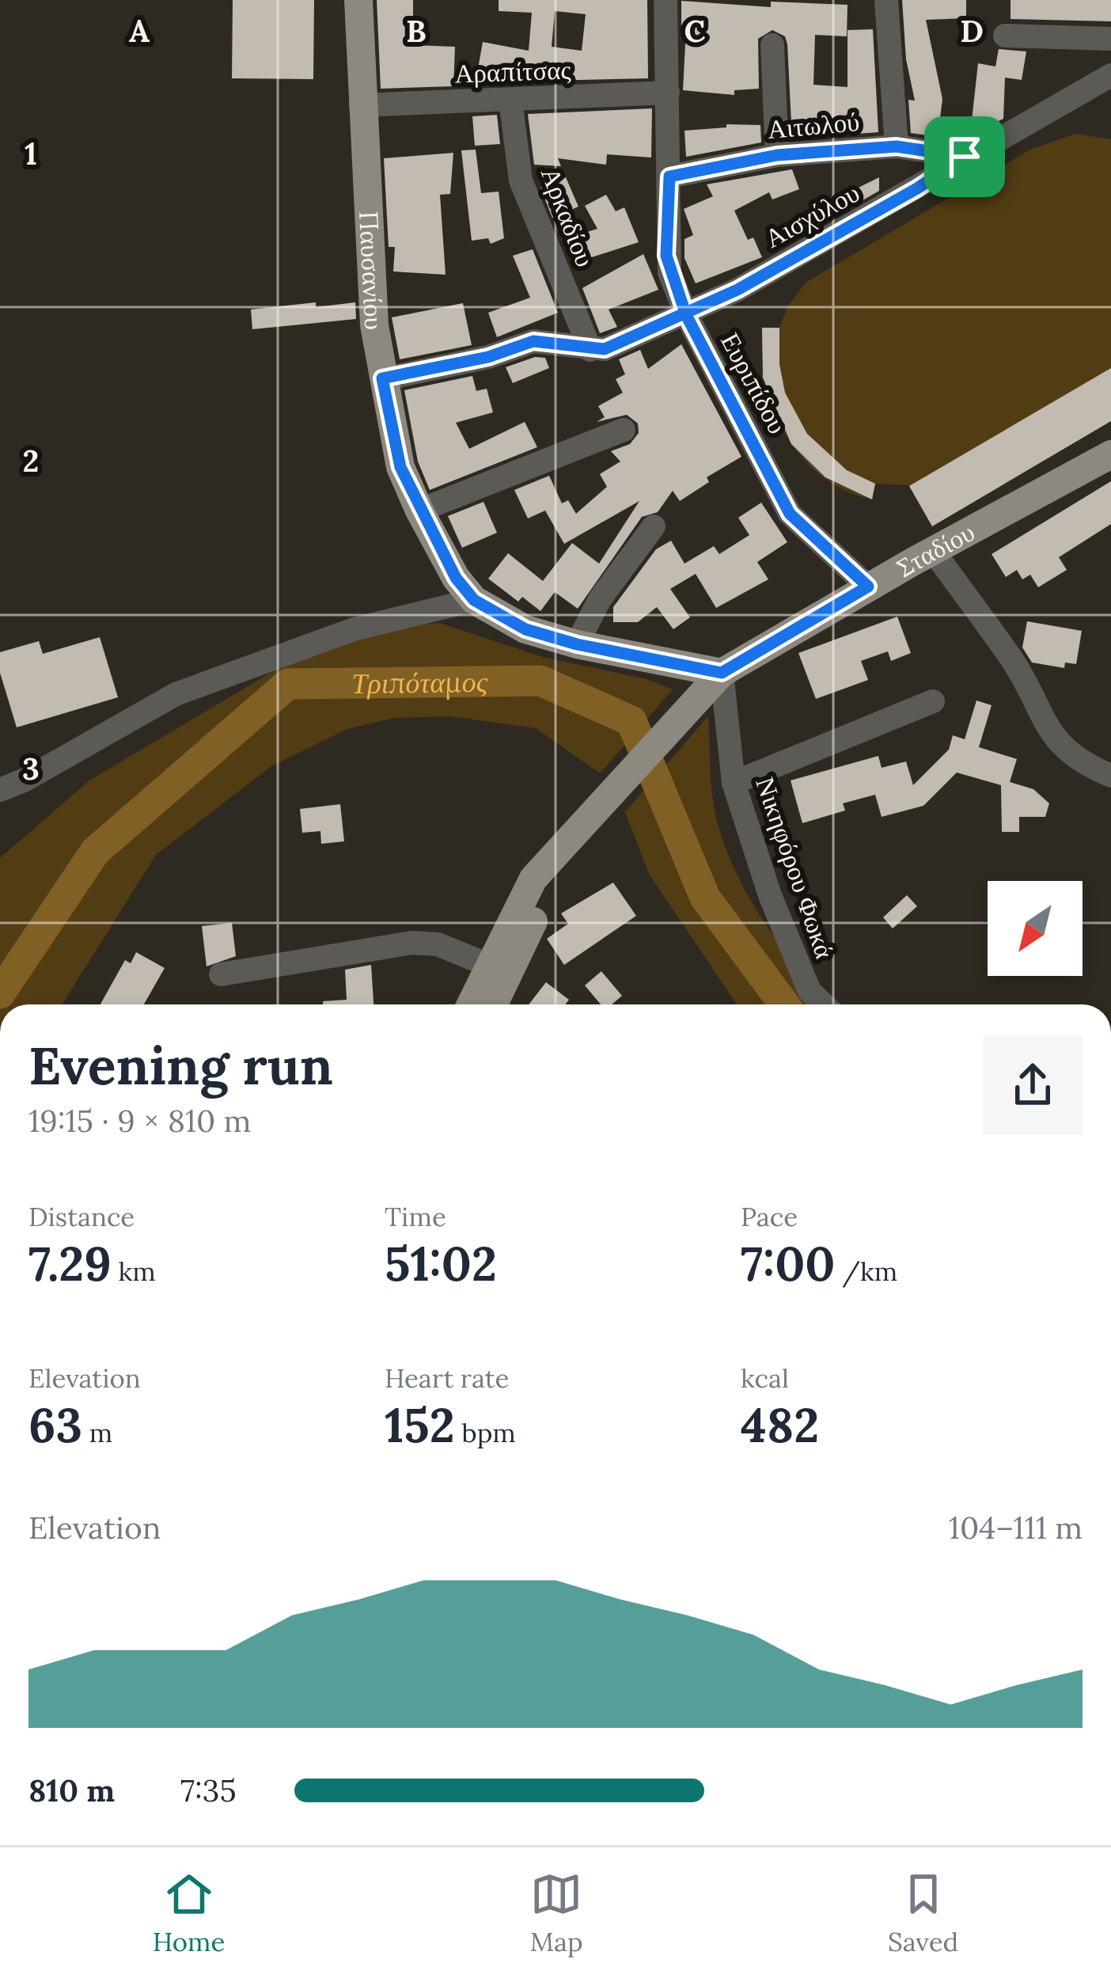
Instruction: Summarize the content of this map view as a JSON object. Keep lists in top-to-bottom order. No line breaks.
{"streets":{"main road":["Παυσανίου","Σταδίου"],"street":["Αραπίτσας","Αιτωλού","Αισχύλου","Αρκαδίου","Ευριπίδου","Νικηφόρου Φωκά"]},"crossings":[["Αραπίτσας","Αρκαδίου"],["Αραπίτσας","Παυσανίου"],["Αραπίτσας","Ευριπίδου"],["Αιτωλού","Αισχύλου"],["Αιτωλού","Ευριπίδου"],["Αισχύλου","Αρκαδίου"],["Αισχύλου","Ευριπίδου"],["Παυσανίου","Σταδίου"],["Παυσανίου","Νικηφόρου Φωκά"],["Ευριπίδου","Σταδίου"],["Σταδίου","Νικηφόρου Φωκά"]],"water":["Τριπόταμος"],"north":"bottom left","page":{"heading":["Evening run","19:15 · 9 × 810 m"],"stats":[["Distance","7.29 km"],["Time","51:02"],["Pace","7:00 /km"],["Elevation","63 m"],["Heart rate","152 bpm"],["kcal","482"]],"chart":["Elevation","104–111 m"],"list":[{"name":"810 m","note":"7:35"}],"tabs":["Home","Map","Saved"]},"grid":{"columns":["A","B","C","D"],"rows":["1","2","3"]}}
